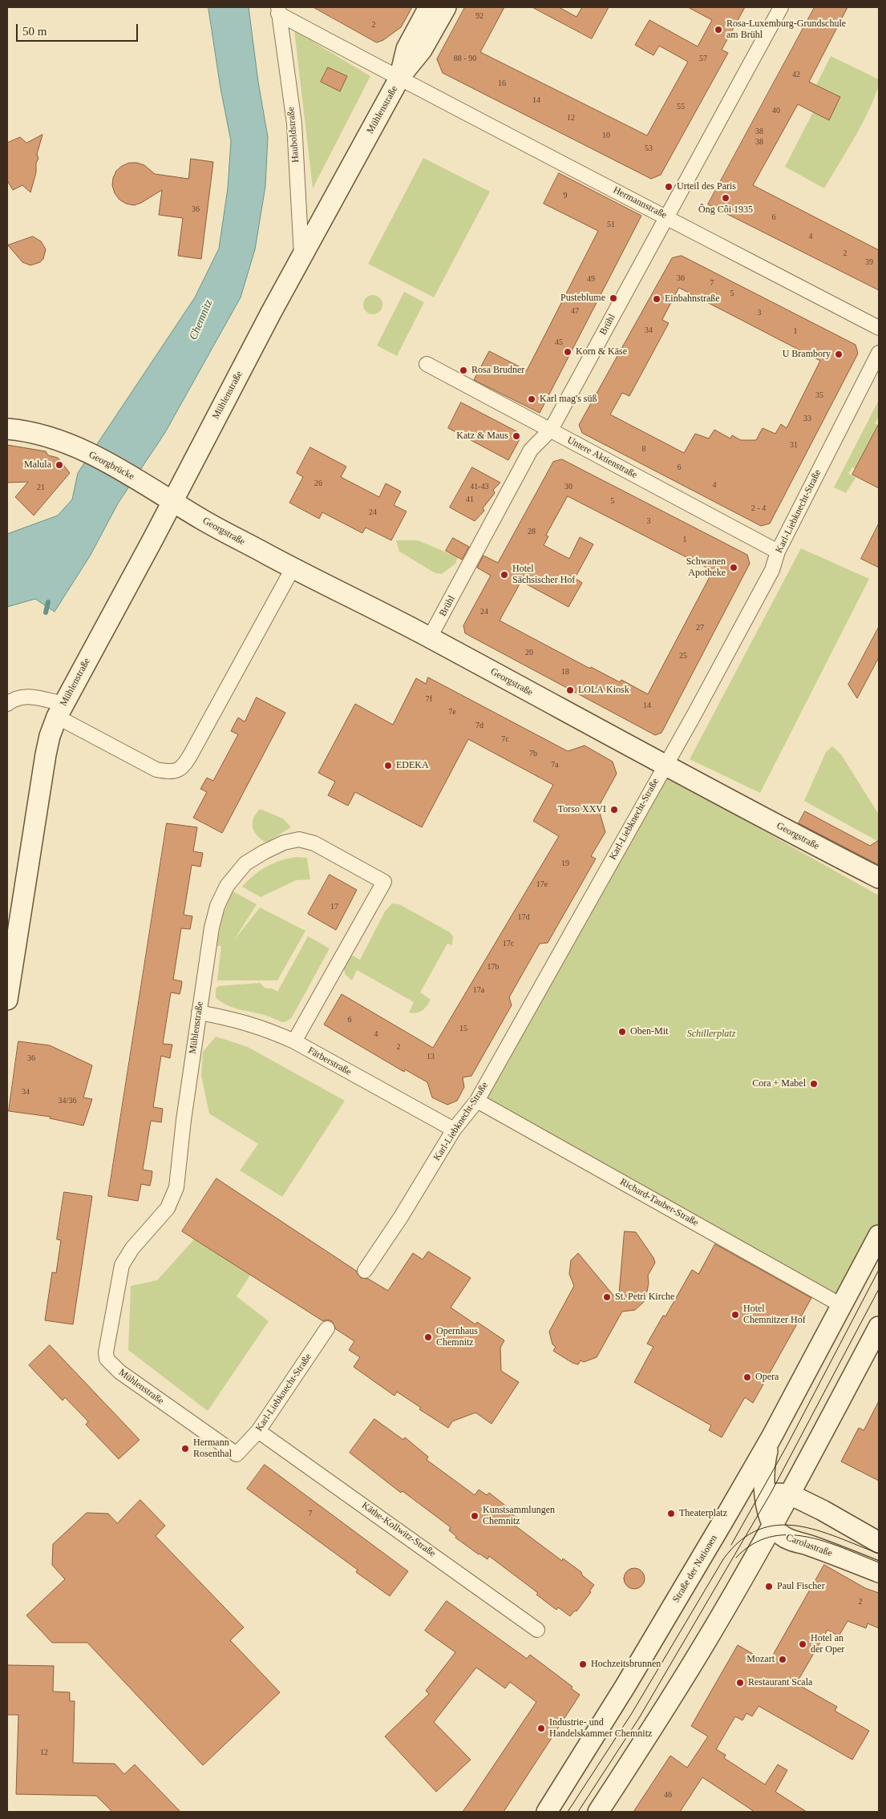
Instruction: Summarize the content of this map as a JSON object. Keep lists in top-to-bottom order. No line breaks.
{"streets":{"main road":["Mühlenstraße","Georgbrücke","Georgstraße","Carolastraße","Straße der Nationen"],"street":["Hauboldstraße","Hermannstraße","Brühl","Untere Aktienstraße","Karl-Liebknecht-Straße","Färberstraße","Richard-Tauber-Straße","Käthe-Kollwitz-Straße"]},"crossings":[["Mühlenstraße","Hauboldstraße"],["Mühlenstraße","Hermannstraße"],["Mühlenstraße","Karl-Liebknecht-Straße"],["Mühlenstraße","Georgstraße"],["Mühlenstraße","Färberstraße"],["Hauboldstraße","Hermannstraße"],["Hermannstraße","Brühl"],["Brühl","Untere Aktienstraße"],["Brühl","Georgstraße"],["Untere Aktienstraße","Karl-Liebknecht-Straße"],["Georgbrücke","Georgstraße"],["Karl-Liebknecht-Straße","Georgstraße"],["Karl-Liebknecht-Straße","Färberstraße"],["Karl-Liebknecht-Straße","Richard-Tauber-Straße"],["Karl-Liebknecht-Straße","Käthe-Kollwitz-Straße"],["Richard-Tauber-Straße","Straße der Nationen"]],"water":["Chemnitz"],"parks":["Schillerplatz"],"places":["Rosa-Luxemburg-Grundschule am Brühl","Urteil des Paris","Ông Côi 1935","Pusteblume","Einbahnstraße","Korn & Käse","U Brambory","Rosa Brudner","Karl mag's süß","Katz & Maus","Malula","Schwanen Apotheke","Hotel Sächsischer Hof","LOLA Kiosk","EDEKA","Torso XXVI","Oben-Mit","Cora + Mabel","St. Petri Kirche","Hotel Chemnitzer Hof","Opernhaus Chemnitz","Opera","Hermann Rosenthal","Theaterplatz","Kunstsammlungen Chemnitz","Paul Fischer","Hotel an der Oper","Mozart","Hochzeitsbrunnen","Restaurant Scala","Industrie- und Handelskammer Chemnitz"],"house_numbers":["92","2","88 - 90","57","42","16","14","55","40","12","38","10","38","53","9","36","6","51","4","2","39","36","49","7","5","47","3","34","1","45","35","33","31","8","6","26","4","41-43","30","21","41","5","2 - 4","24","3","28","1","24","27","20","25","18","7f","14","7e","7d","7c","7b","7a","19","17e","17","17d","17c","17b","17a","6","15","4","2","13","36","34","34/36","7","2","12","46"],"scale_bar":"50 m"}
